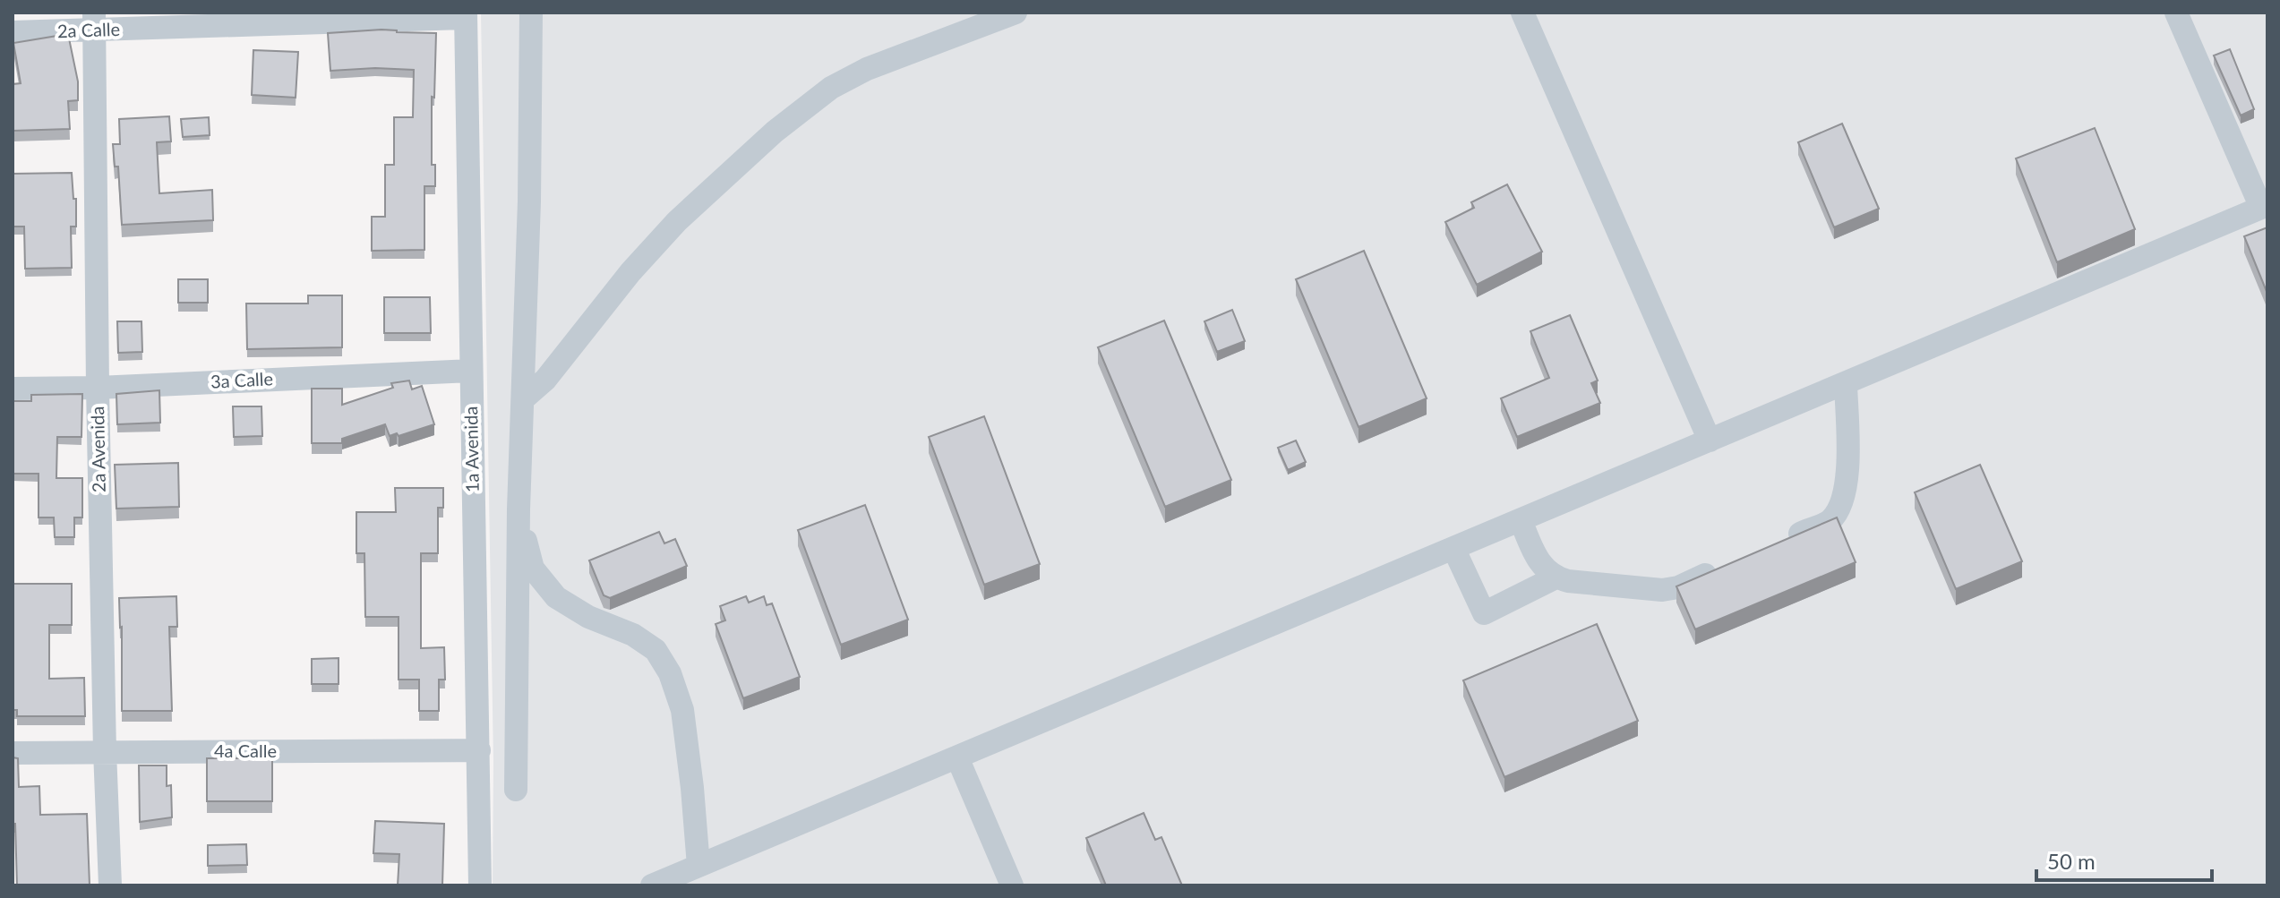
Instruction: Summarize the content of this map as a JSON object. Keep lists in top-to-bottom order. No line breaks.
{"streets":{"street":["2a Calle","3a Calle","2a Avenida","1a Avenida","4a Calle"]},"crossings":[["2a Calle","2a Avenida"],["2a Calle","1a Avenida"],["3a Calle","2a Avenida"],["3a Calle","1a Avenida"],["2a Avenida","4a Calle"],["1a Avenida","4a Calle"]],"scale_bar":"50 m"}
